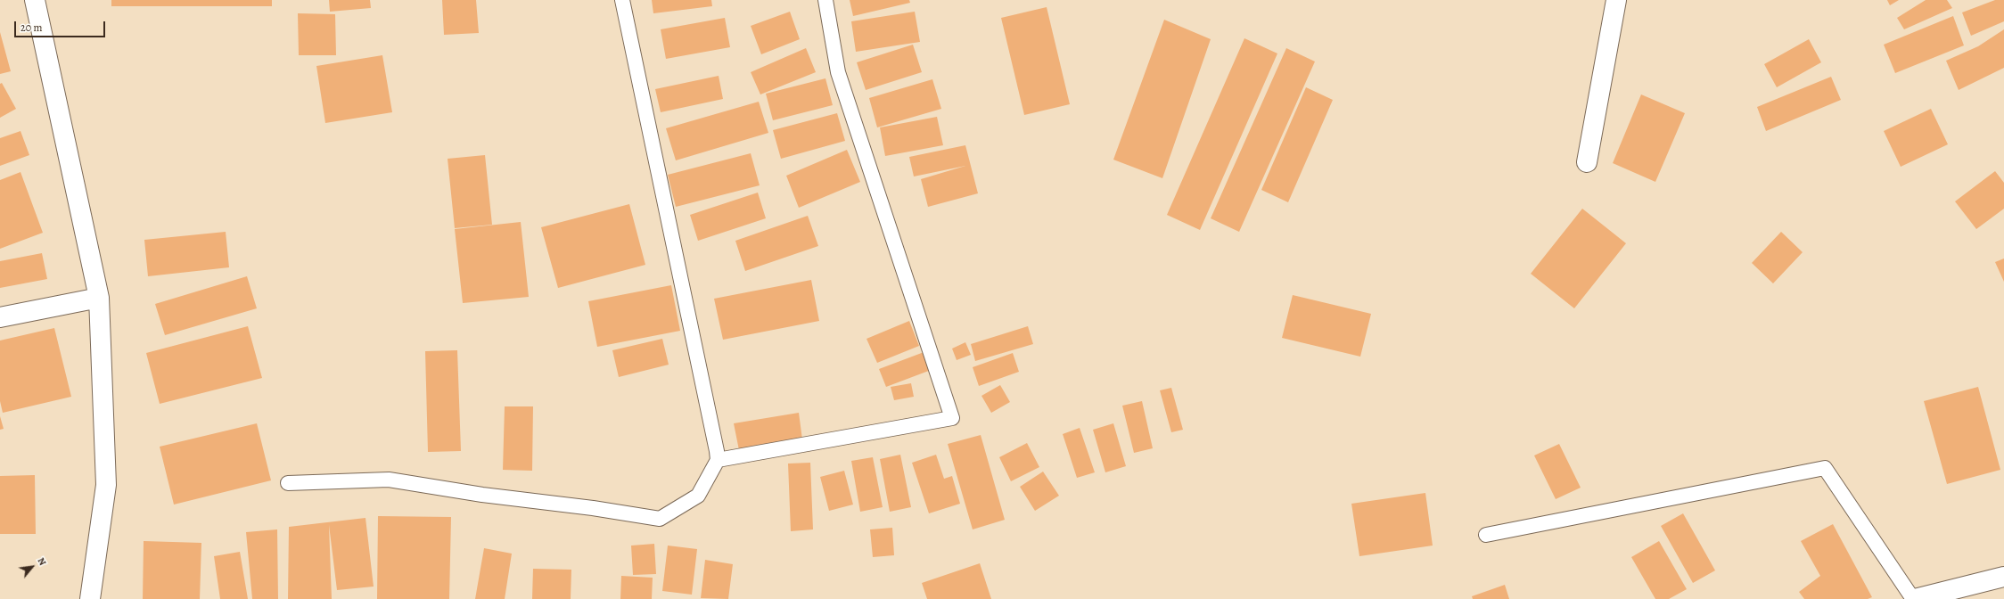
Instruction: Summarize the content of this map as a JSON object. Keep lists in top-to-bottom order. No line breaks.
{"scale_bar":"20 m","north":"top right"}
